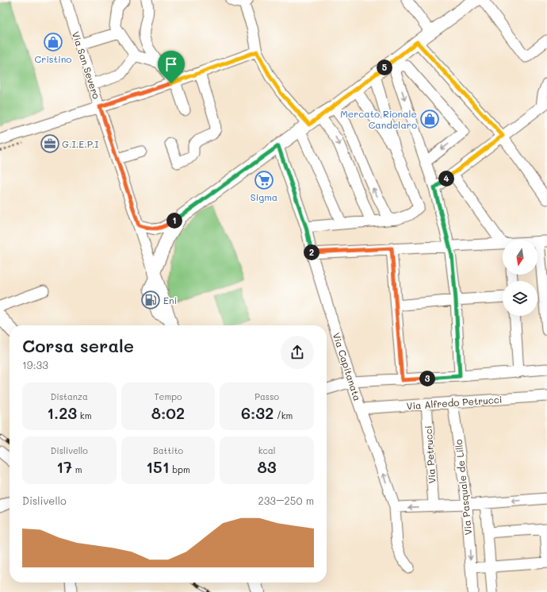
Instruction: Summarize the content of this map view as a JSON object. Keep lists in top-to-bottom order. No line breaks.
{"streets":{"main road":["Via San Severo"],"street":["Via Capitanata","Via Alfredo Petrucci","Via Petrucci","Via Pasquale de Lillo"]},"crossings":[["Via Capitanata","Via Alfredo Petrucci"],["Via Alfredo Petrucci","Via Petrucci"],["Via Alfredo Petrucci","Via Pasquale de Lillo"]],"places":{"shop":["Cristino","Mercato Rionale Candelaro"],"office":["G.I.E.P.I"],"supermarket":["Sigma"],"fuel station":["Eni"]},"north":"bottom","page":{"pins":["5","4","1","2","3"],"heading":["Corsa serale","19:33"],"stats":[["Distanza","1.23 km"],["Tempo","8:02"],["Passo","6:32 /km"],["Dislivello","17 m"],["Battito","151 bpm"],["kcal","83"]],"chart":["Dislivello","233–250 m"]}}
